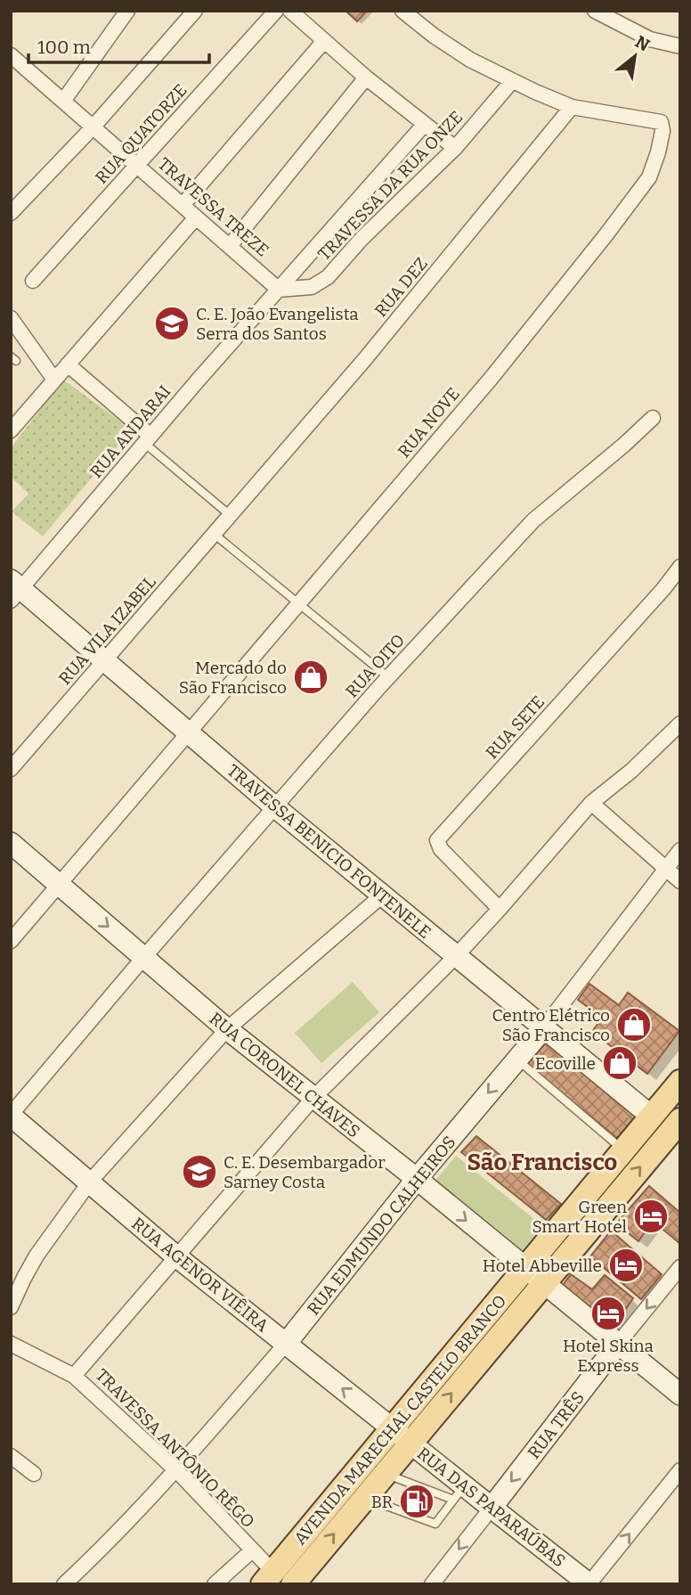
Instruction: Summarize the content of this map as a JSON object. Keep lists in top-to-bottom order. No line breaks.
{"streets":{"main road":["AVENIDA MARECHAL CASTELO BRANCO"],"street":["RUA QUATORZE","TRAVESSA DA RUA ONZE","TRAVESSA TREZE","RUA DEZ","RUA NOVE","RUA ANDARAI","RUA VILA IZABEL","RUA OITO","RUA SETE","TRAVESSA BENICIO FONTENELE","RUA CORONEL CHAVES","RUA EDMUNDO CALHEIROS","RUA AGENOR VIÊIRA","RUA TRÊS","TRAVESSA ANTÔNIO RÊGO","RUA DAS PAPARAÚBAS"]},"crossings":[["RUA QUATORZE","TRAVESSA TREZE"],["TRAVESSA DA RUA ONZE","TRAVESSA TREZE"],["TRAVESSA DA RUA ONZE","RUA ANDARAI"],["TRAVESSA TREZE","RUA ANDARAI"],["RUA DEZ","RUA NOVE"],["RUA DEZ","RUA VILA IZABEL"],["RUA NOVE","TRAVESSA BENICIO FONTENELE"],["RUA NOVE","RUA CORONEL CHAVES"],["RUA ANDARAI","TRAVESSA BENICIO FONTENELE"],["RUA VILA IZABEL","TRAVESSA BENICIO FONTENELE"],["RUA OITO","TRAVESSA BENICIO FONTENELE"],["RUA OITO","RUA CORONEL CHAVES"],["RUA OITO","RUA AGENOR VIÊIRA"],["TRAVESSA BENICIO FONTENELE","RUA EDMUNDO CALHEIROS"],["TRAVESSA BENICIO FONTENELE","AVENIDA MARECHAL CASTELO BRANCO"],["RUA CORONEL CHAVES","RUA EDMUNDO CALHEIROS"],["RUA CORONEL CHAVES","AVENIDA MARECHAL CASTELO BRANCO"],["RUA CORONEL CHAVES","RUA TRÊS"],["RUA EDMUNDO CALHEIROS","RUA AGENOR VIÊIRA"],["RUA EDMUNDO CALHEIROS","TRAVESSA ANTÔNIO RÊGO"],["RUA AGENOR VIÊIRA","AVENIDA MARECHAL CASTELO BRANCO"],["RUA AGENOR VIÊIRA","RUA DAS PAPARAÚBAS"],["AVENIDA MARECHAL CASTELO BRANCO","TRAVESSA ANTÔNIO RÊGO"],["AVENIDA MARECHAL CASTELO BRANCO","RUA DAS PAPARAÚBAS"],["RUA TRÊS","RUA DAS PAPARAÚBAS"]],"districts":["São Francisco"],"places":{"school or university":["C. E. João Evangelista Serra dos Santos","C. E. Desembargador Sarney Costa"],"shop":["Mercado do São Francisco","Centro Elétrico São Francisco","Ecoville"],"hotel":["Green Smart Hotel","Hotel Abbeville","Hotel Skina Express"],"fuel station":["BR"]},"scale_bar":"100 m","north":"top right"}
